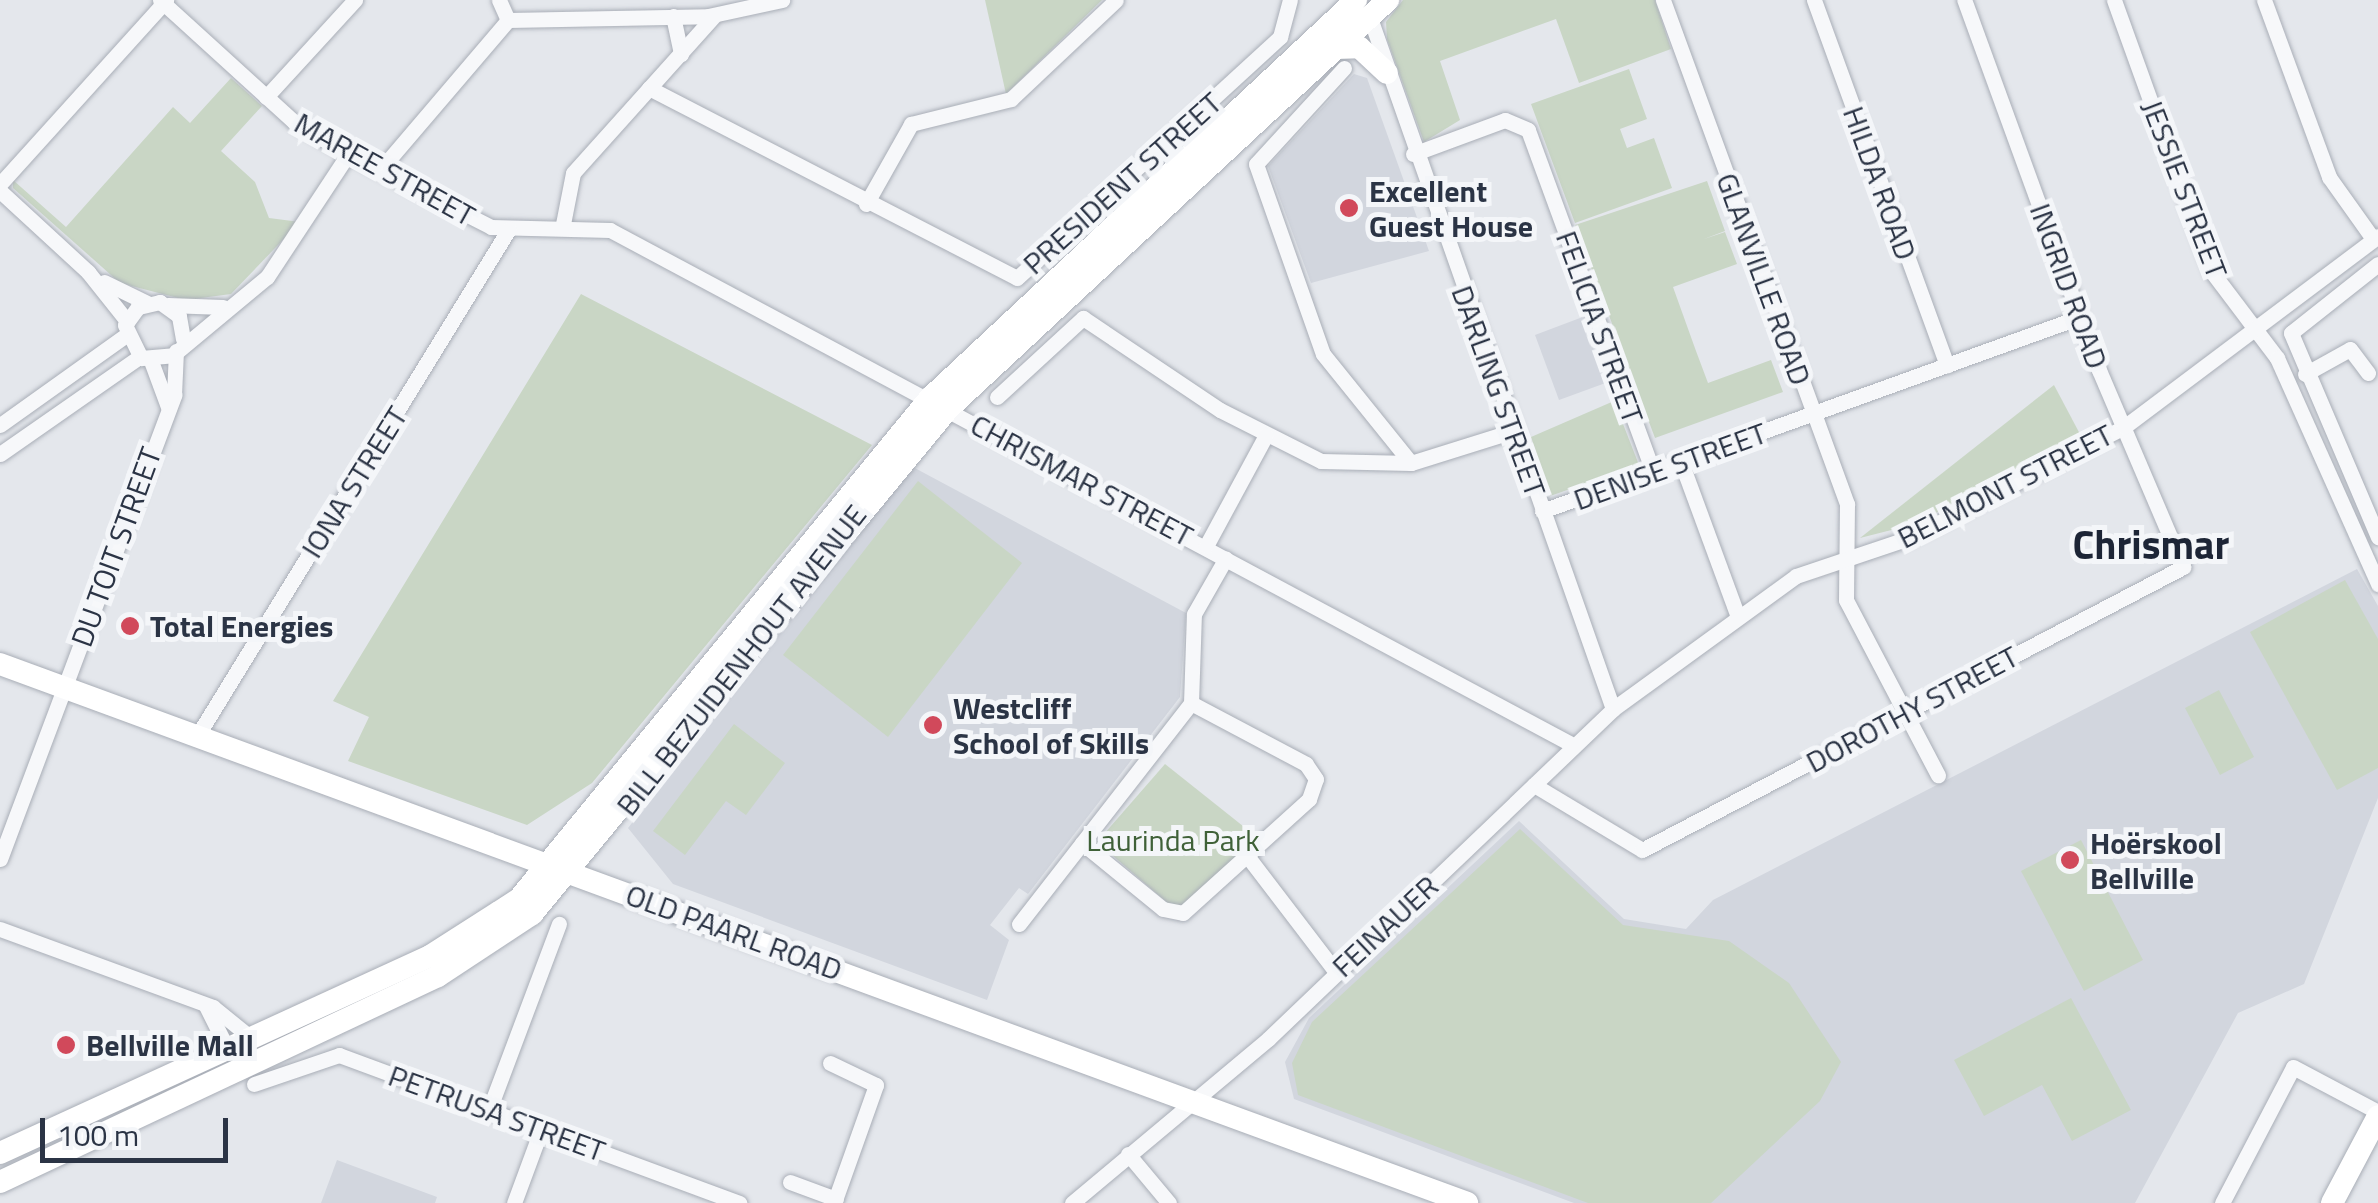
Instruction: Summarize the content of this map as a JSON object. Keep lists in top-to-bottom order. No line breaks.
{"streets":{"main road":["BILL BEZUIDENHOUT AVENUE","OLD PAARL ROAD"],"street":["MAREE STREET","PRESIDENT STREET","HILDA ROAD","JESSIE STREET","GLANVILLE ROAD","INGRID ROAD","FELICIA STREET","DARLING STREET","DENISE STREET","CHRISMAR STREET","IONA STREET","BELMONT STREET","DU TOIT STREET","DOROTHY STREET","FEINAUER","PETRUSA STREET"]},"crossings":[["MAREE STREET","CHRISMAR STREET"],["MAREE STREET","IONA STREET"],["HILDA ROAD","DENISE STREET"],["JESSIE STREET","BELMONT STREET"],["GLANVILLE ROAD","DENISE STREET"],["GLANVILLE ROAD","BELMONT STREET"],["GLANVILLE ROAD","DOROTHY STREET"],["INGRID ROAD","DENISE STREET"],["INGRID ROAD","BELMONT STREET"],["INGRID ROAD","DOROTHY STREET"],["FELICIA STREET","DARLING STREET"],["FELICIA STREET","DENISE STREET"],["DARLING STREET","DENISE STREET"],["DARLING STREET","BELMONT STREET"],["DARLING STREET","BILL BEZUIDENHOUT AVENUE"],["CHRISMAR STREET","BELMONT STREET"],["CHRISMAR STREET","BILL BEZUIDENHOUT AVENUE"],["CHRISMAR STREET","FEINAUER"],["IONA STREET","OLD PAARL ROAD"],["BELMONT STREET","FEINAUER"],["DU TOIT STREET","OLD PAARL ROAD"],["BILL BEZUIDENHOUT AVENUE","OLD PAARL ROAD"],["DOROTHY STREET","FEINAUER"],["FEINAUER","OLD PAARL ROAD"]],"districts":["Chrismar"],"parks":["Laurinda Park"],"places":["Excellent Guest House","Total Energies","Westcliff School of Skills","Hoërskool Bellville","Bellville Mall"],"scale_bar":"100 m"}
